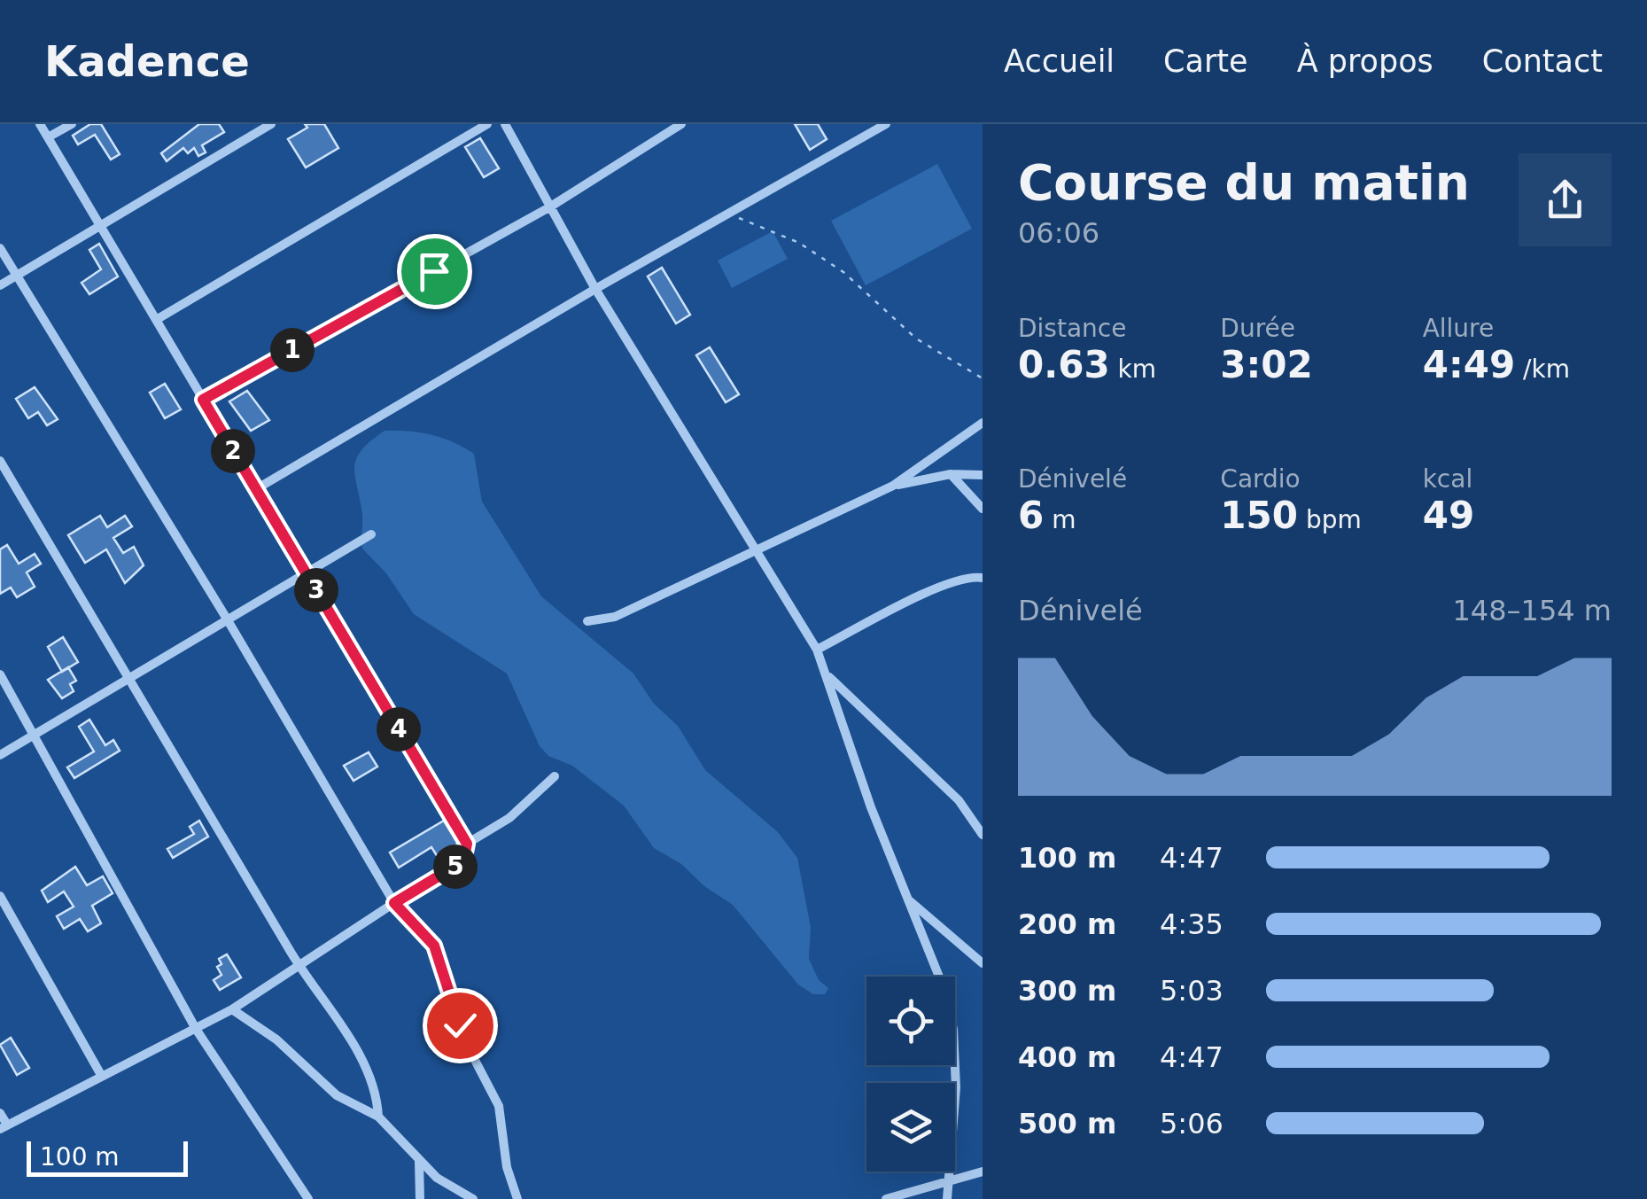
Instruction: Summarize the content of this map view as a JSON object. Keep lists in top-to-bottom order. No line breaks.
{"scale_bar":"100 m","page":{"header":"Kadence","nav":["Accueil","Carte","À propos","Contact"],"heading":["Course du matin","06:06"],"stats":[["Distance","0.63 km"],["Durée","3:02"],["Allure","4:49 /km"],["Dénivelé","6 m"],["Cardio","150 bpm"],["kcal","49"]],"pins":["1","2","3","4","5"],"chart":["Dénivelé","148–154 m"],"list":[{"name":"100 m","note":"4:47"},{"name":"200 m","note":"4:35"},{"name":"300 m","note":"5:03"},{"name":"400 m","note":"4:47"},{"name":"500 m","note":"5:06"}],"scale":"100 m"}}
